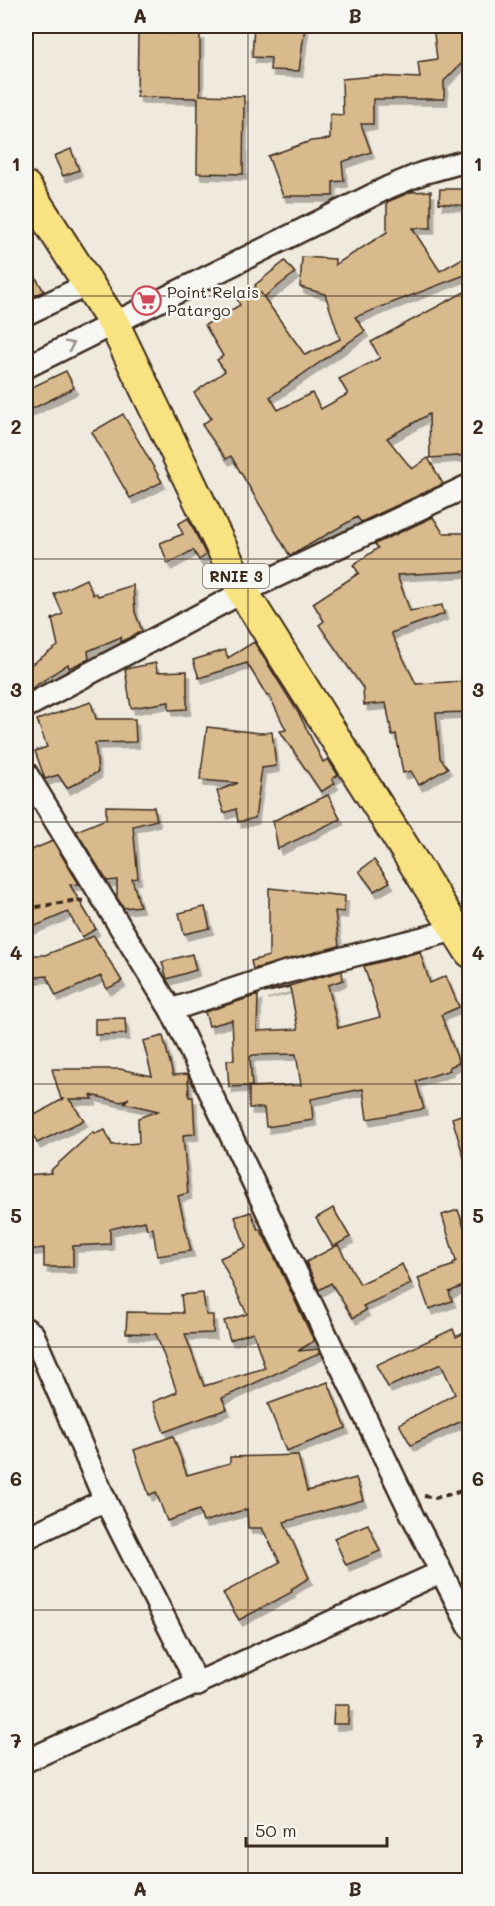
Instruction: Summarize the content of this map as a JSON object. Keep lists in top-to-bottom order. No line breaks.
{"streets":{"highway":["RNIE 3"]},"places":{"supermarket":["Point Relais Patargo"]},"scale_bar":"50 m","grid":{"columns":["A","B"],"rows":["1","2","3","4","5","6","7"]}}
